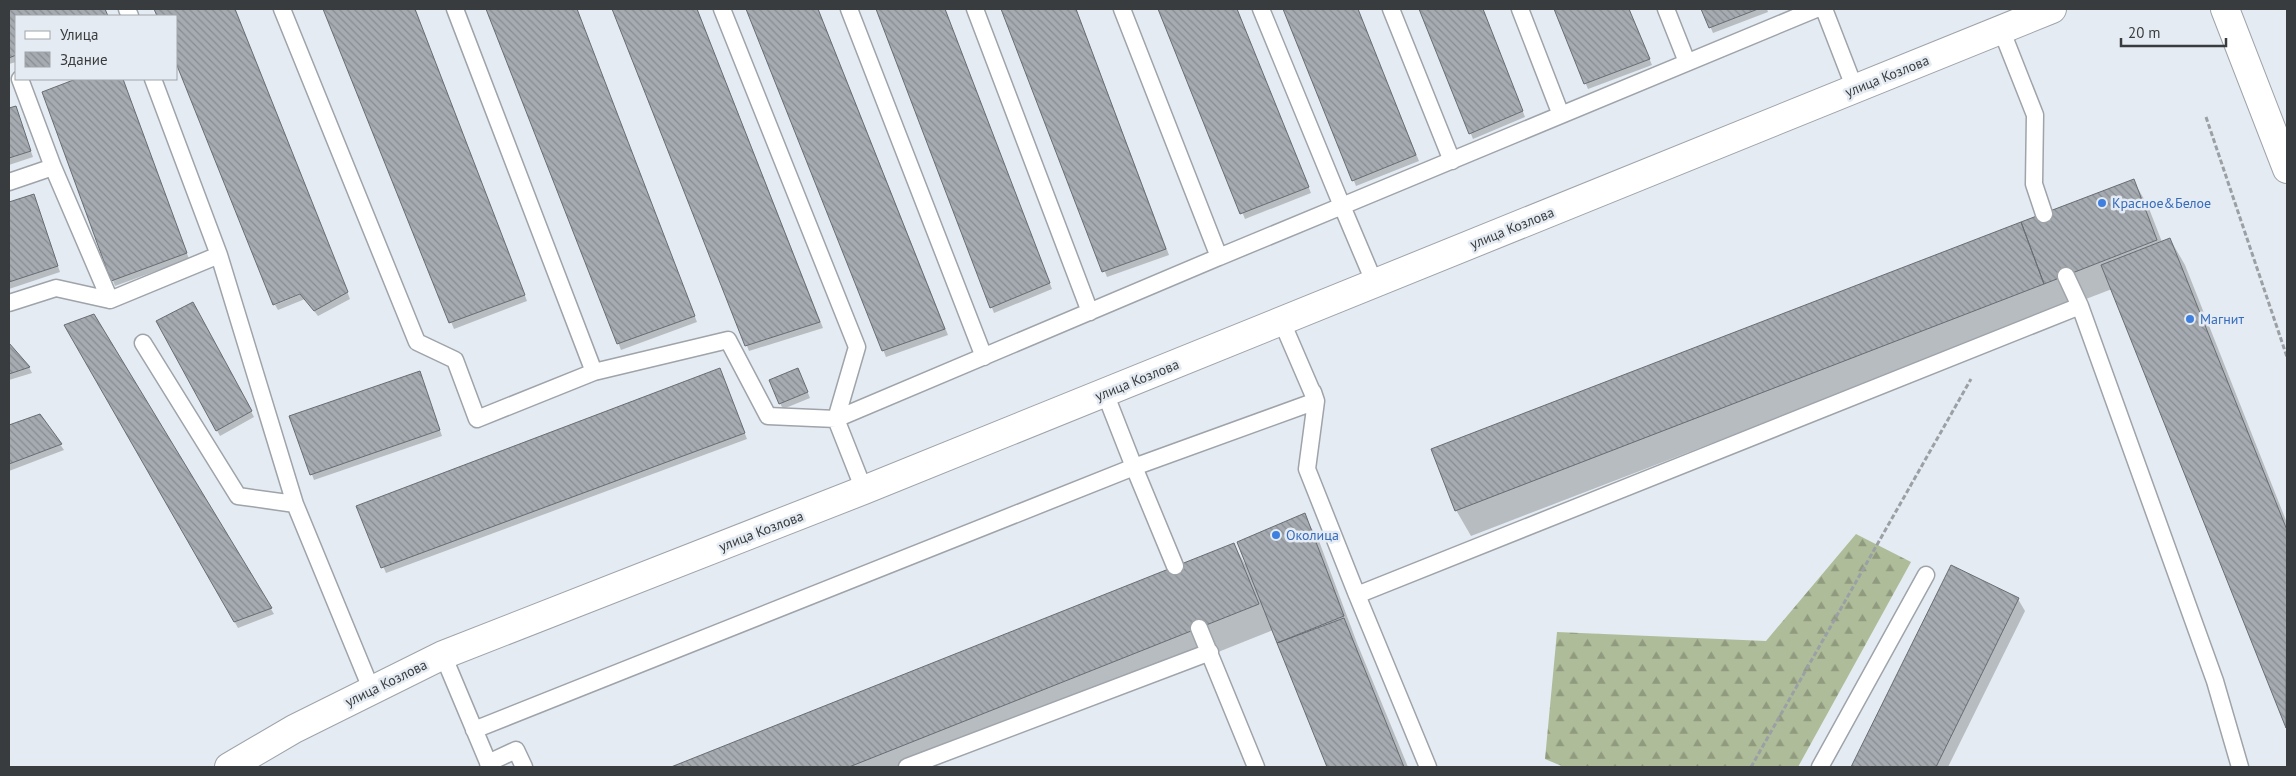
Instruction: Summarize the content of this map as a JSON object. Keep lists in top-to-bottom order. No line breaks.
{"streets":{"main road":["улица Козлова"]},"places":["Красное&Белое","Магнит","Околица"],"legend":["Улица","Здание"],"scale_bar":"20 m"}
